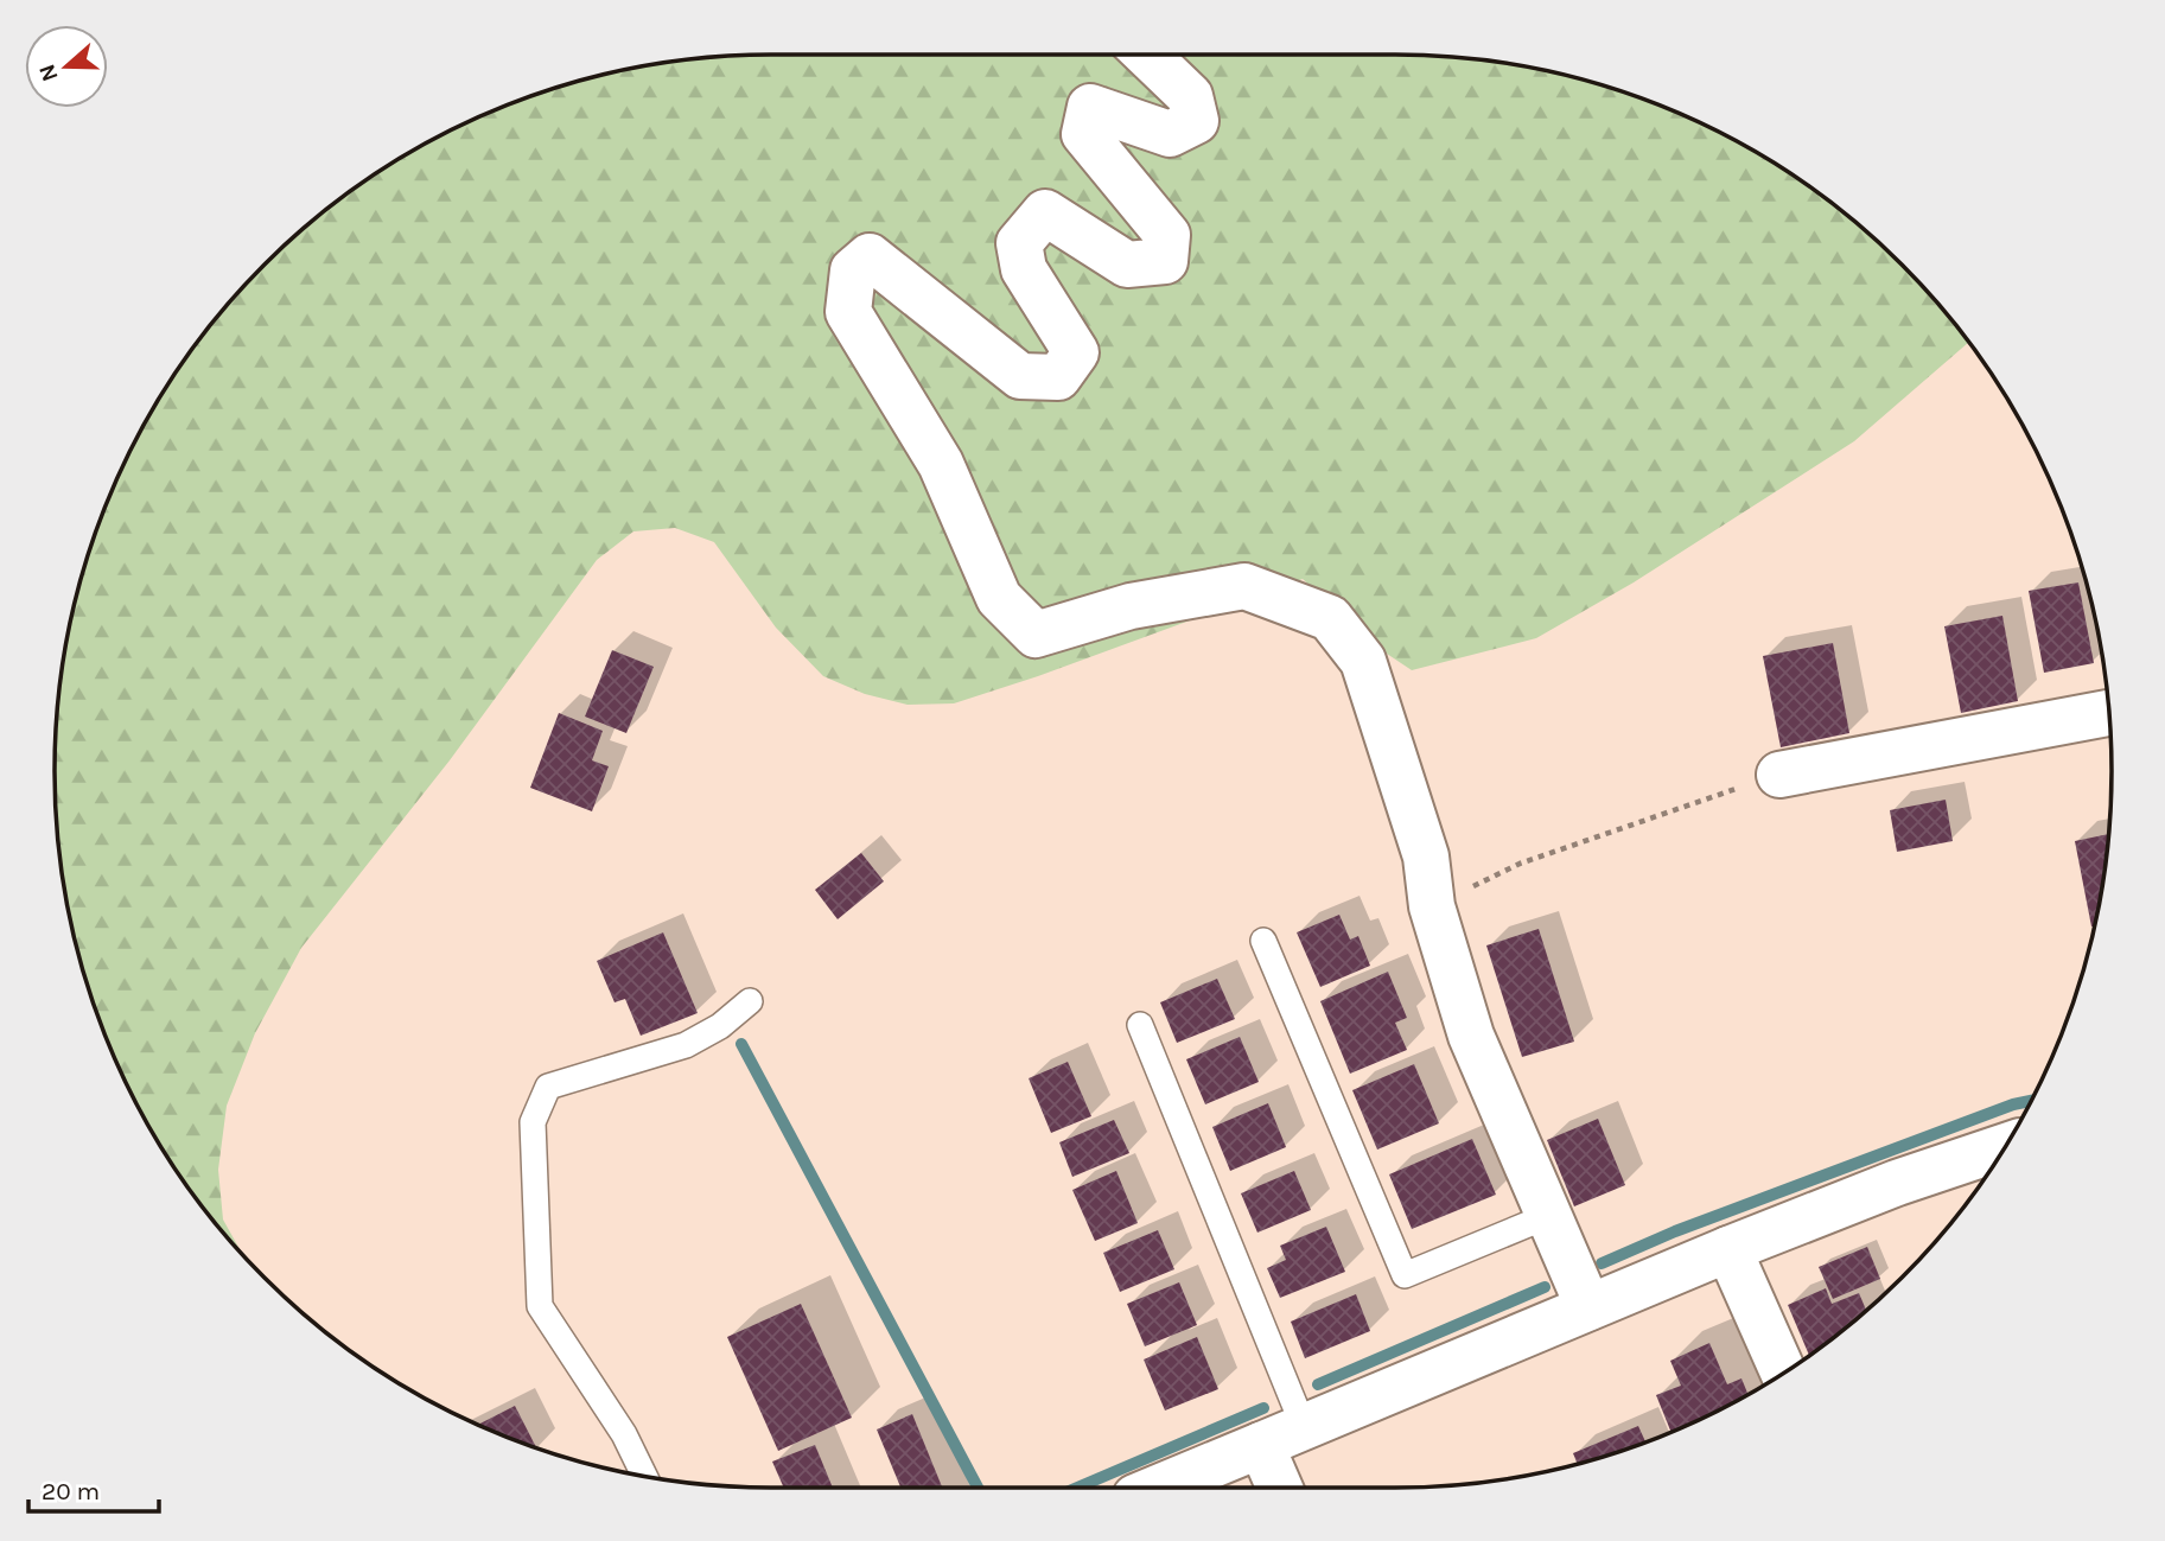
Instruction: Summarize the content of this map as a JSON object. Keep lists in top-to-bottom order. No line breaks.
{"scale_bar":"20 m","north":"left"}
